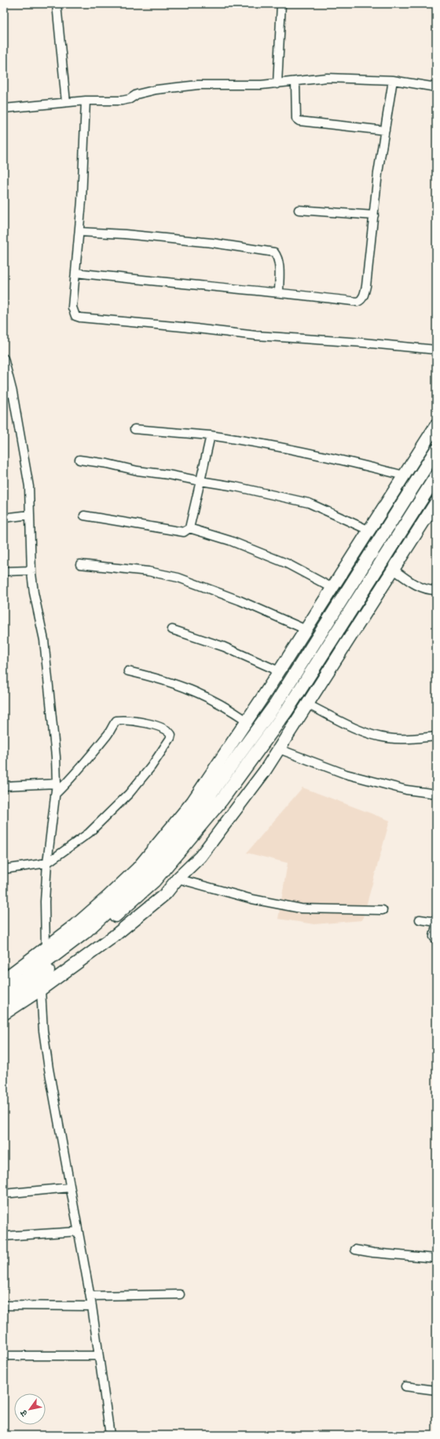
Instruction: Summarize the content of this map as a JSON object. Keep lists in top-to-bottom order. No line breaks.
{"north":"bottom left"}
